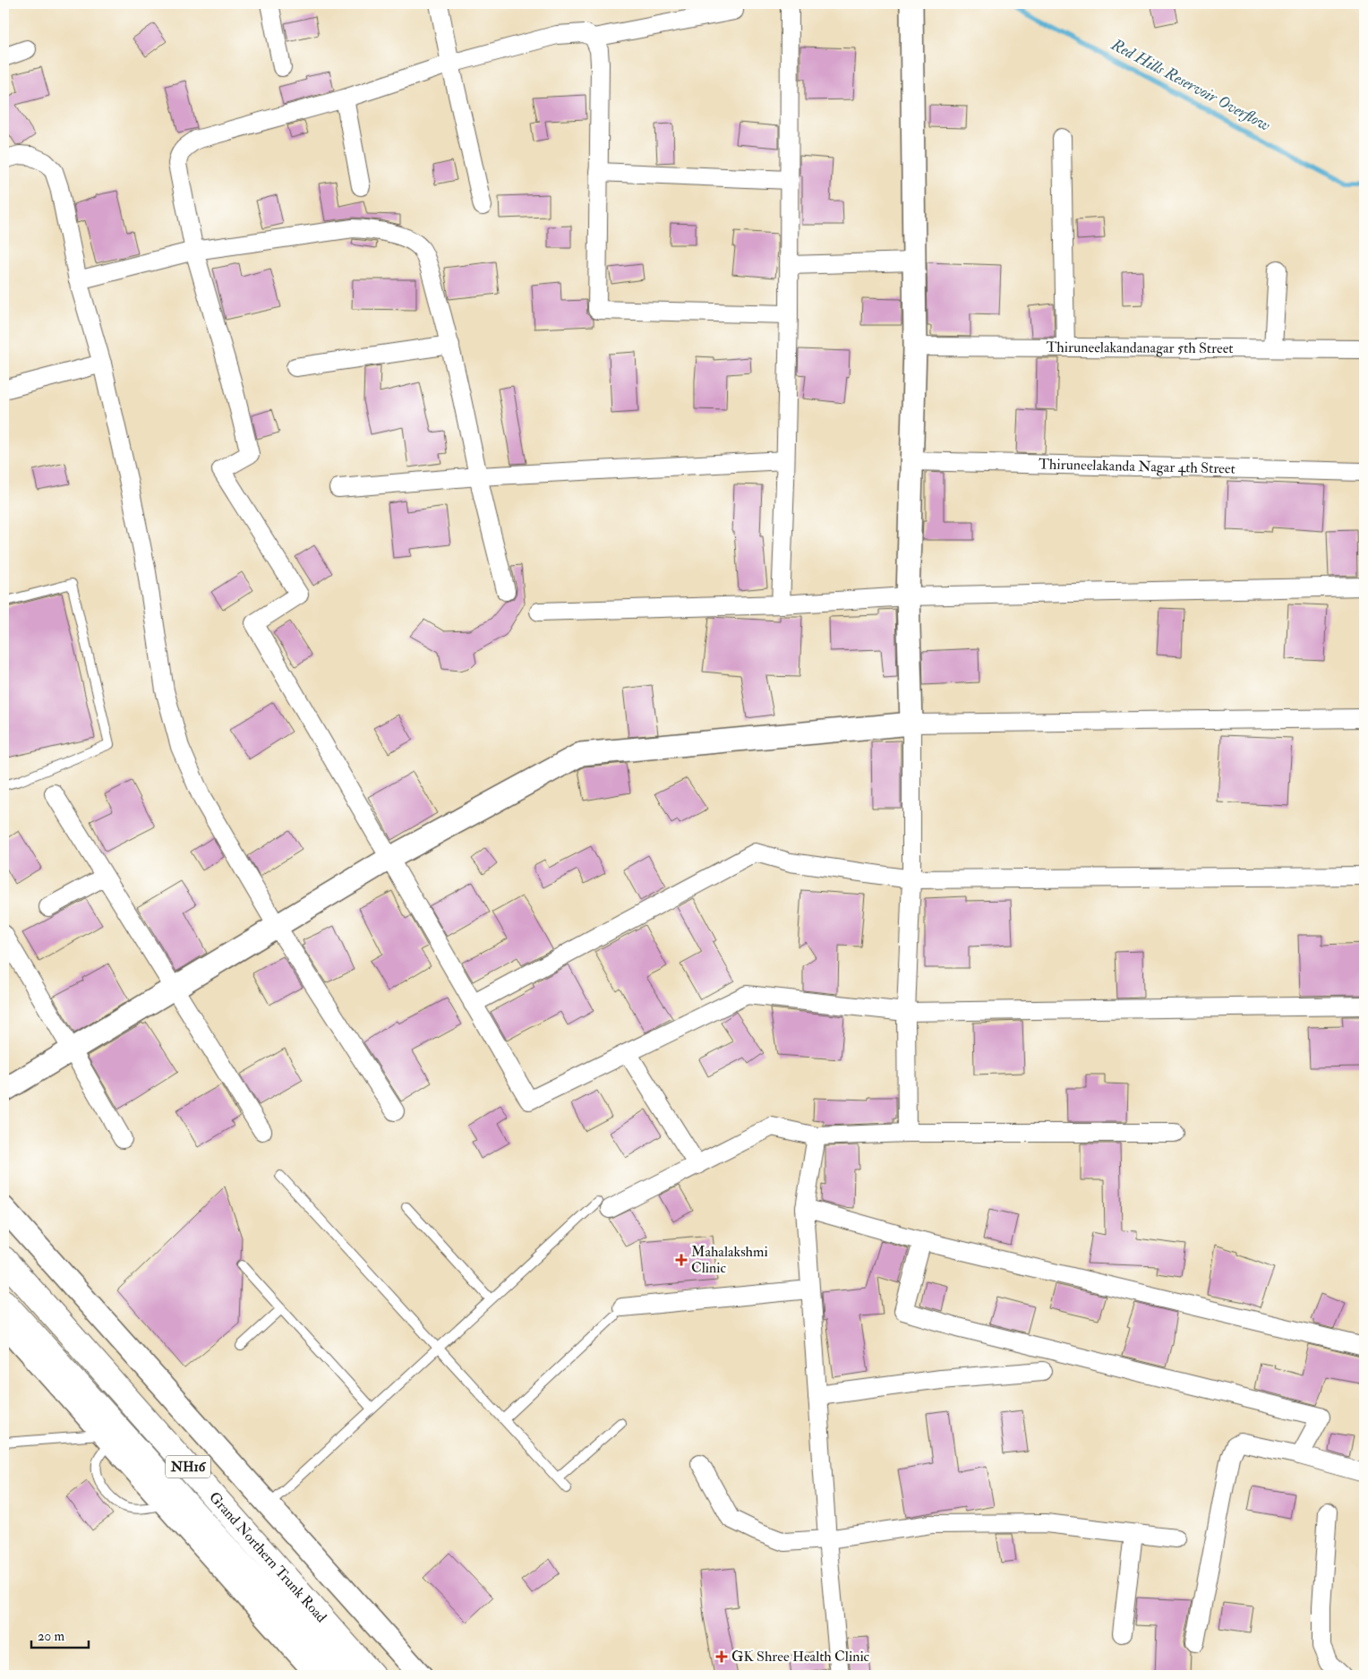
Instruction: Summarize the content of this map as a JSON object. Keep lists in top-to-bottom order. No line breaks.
{"streets":{"highway":["NH16","Grand Northern Trunk Road"],"street":["Thiruneelakandanagar 5th Street","Thiruneelakanda Nagar 4th Street"]},"water":["Red Hills Reservoir Overflow"],"places":{"health":["Mahalakshmi Clinic","GK Shree Health Clinic"]},"scale_bar":"20 m"}
